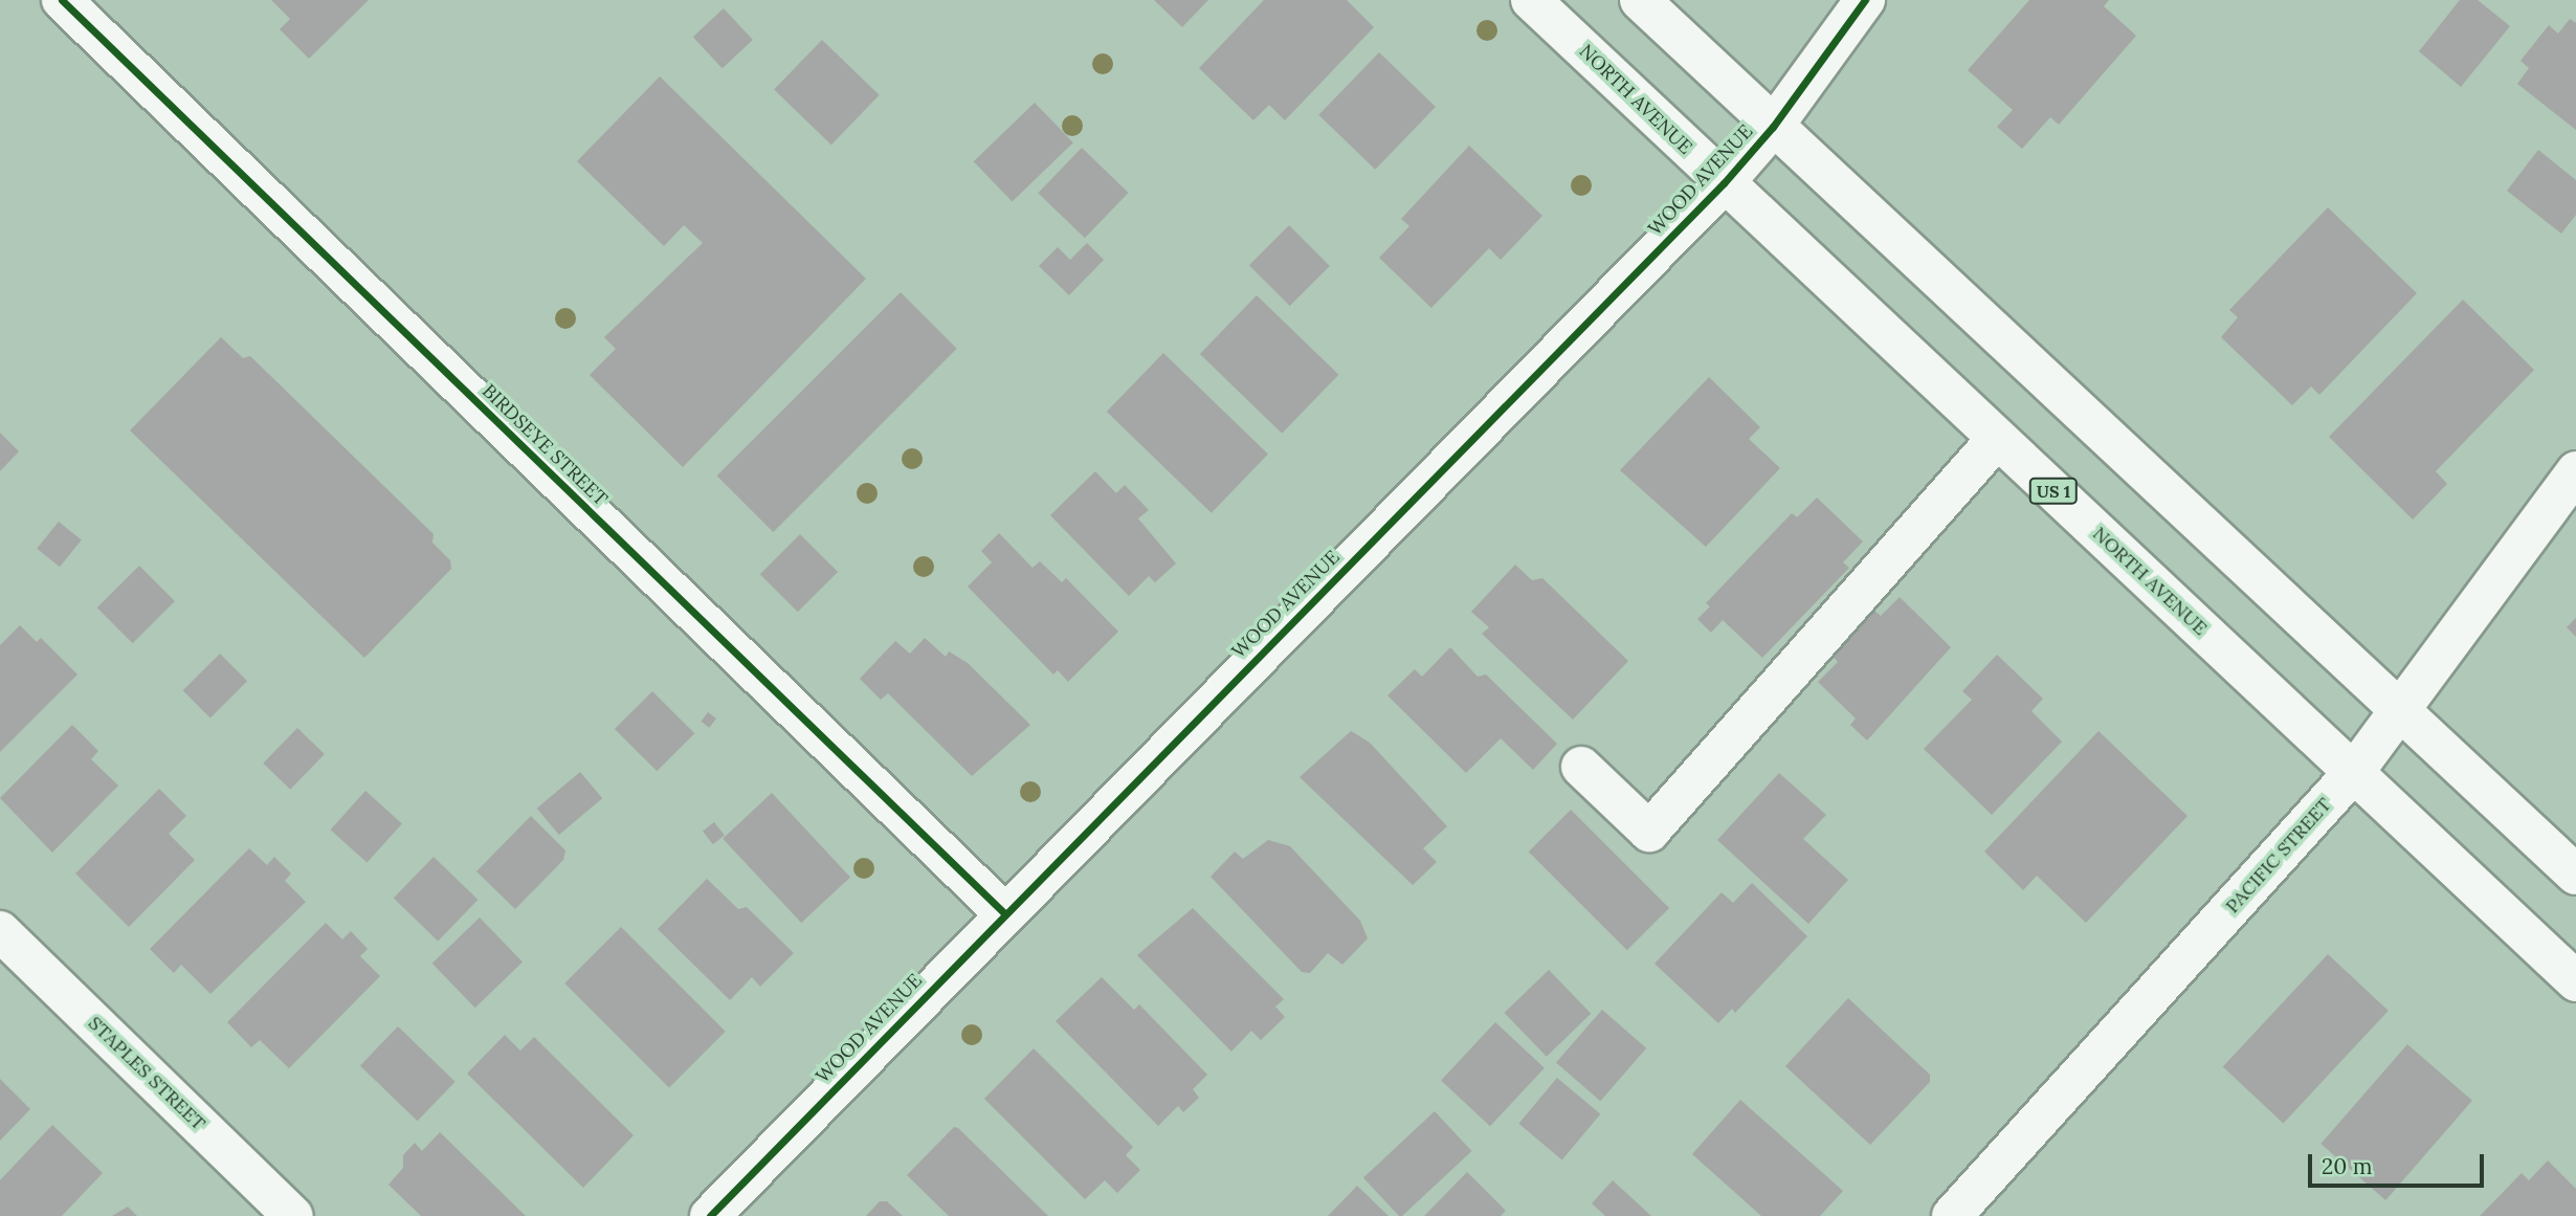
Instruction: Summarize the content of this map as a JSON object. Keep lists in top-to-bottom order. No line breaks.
{"streets":{"street":["NORTH AVENUE","WOOD AVENUE","BIRDSEYE STREET","US 1","PACIFIC STREET","STAPLES STREET"]},"crossings":[["NORTH AVENUE","WOOD AVENUE"],["NORTH AVENUE","PACIFIC STREET"],["WOOD AVENUE","BIRDSEYE STREET"]],"scale_bar":"20 m"}
